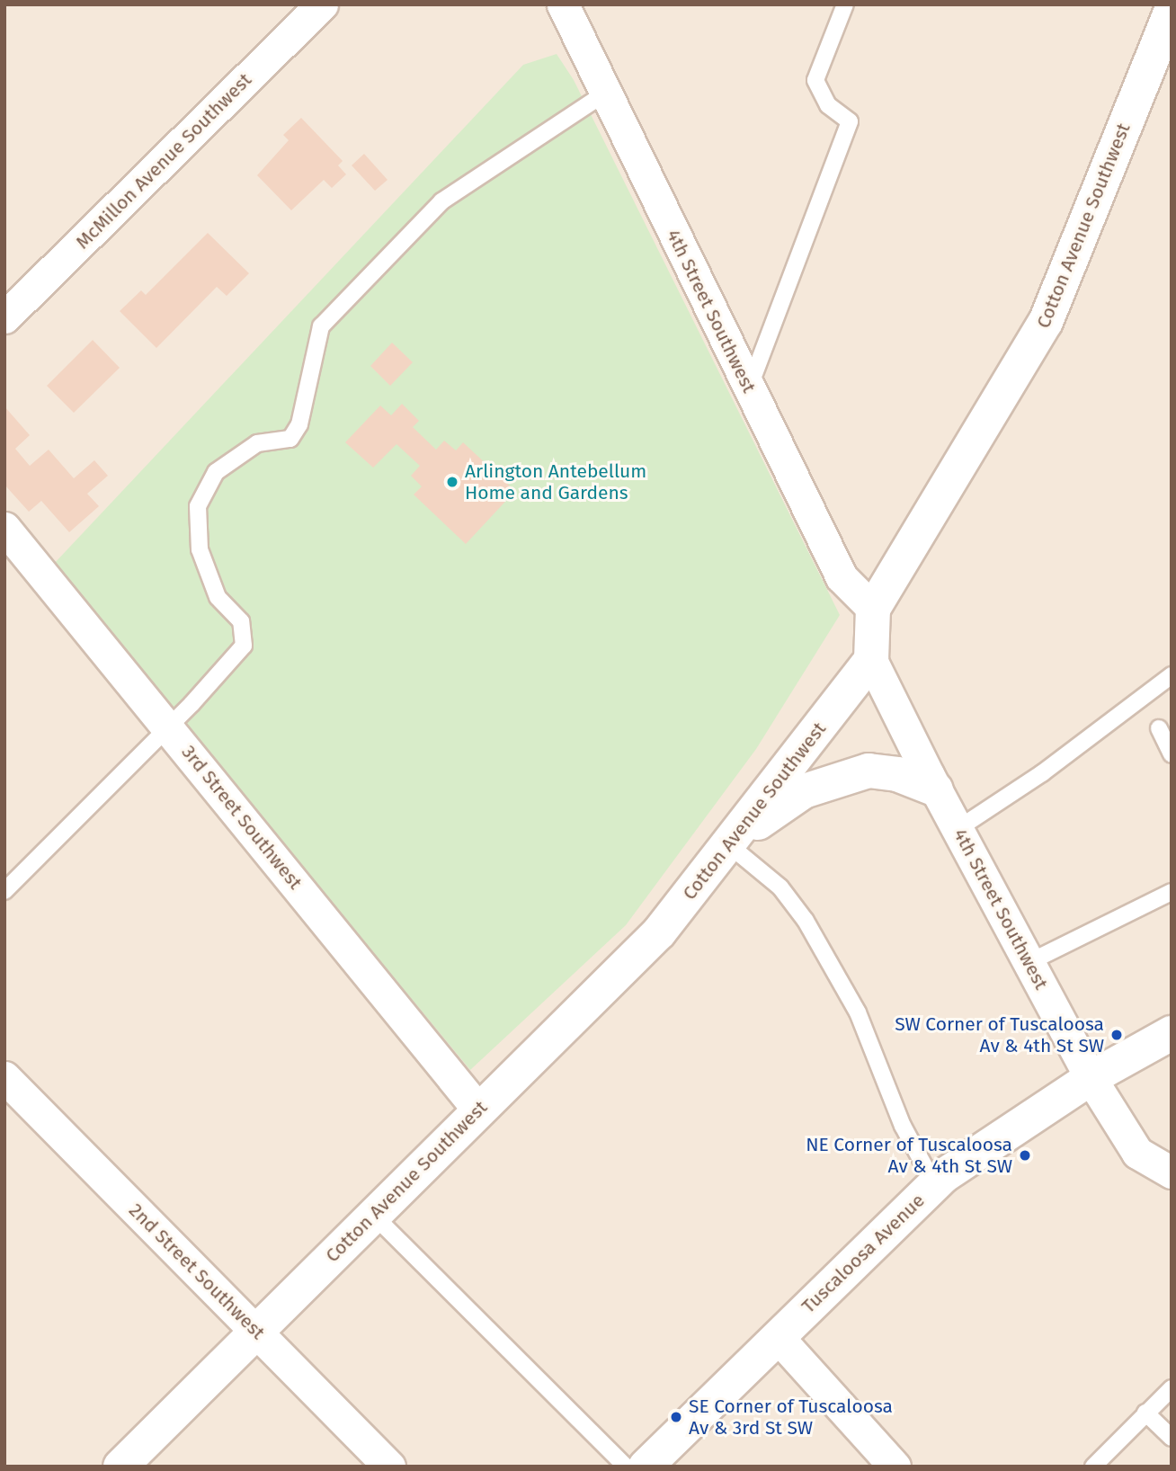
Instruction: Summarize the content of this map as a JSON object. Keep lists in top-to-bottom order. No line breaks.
{"streets":{"street":["McMillon Avenue Southwest","Cotton Avenue Southwest","4th Street Southwest","3rd Street Southwest","Tuscaloosa Avenue","2nd Street Southwest"]},"crossings":[["Cotton Avenue Southwest","4th Street Southwest"],["Cotton Avenue Southwest","3rd Street Southwest"],["Cotton Avenue Southwest","2nd Street Southwest"],["4th Street Southwest","Tuscaloosa Avenue"]],"places":["Arlington Antebellum Home and Gardens","SW Corner of Tuscaloosa Av & 4th St SW","NE Corner of Tuscaloosa Av & 4th St SW","SE Corner of Tuscaloosa Av & 3rd St SW"]}
